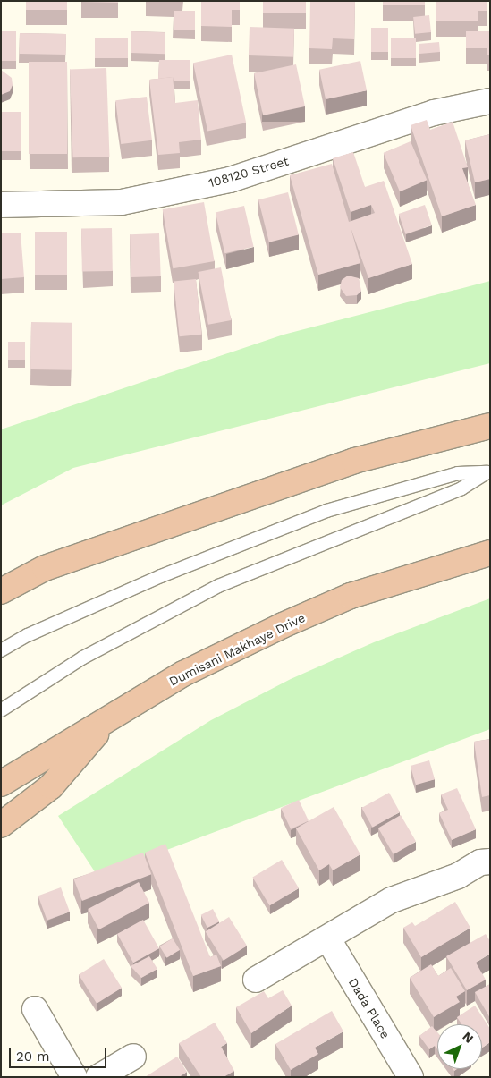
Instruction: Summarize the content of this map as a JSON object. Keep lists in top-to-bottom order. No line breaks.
{"streets":{"main road":["Dumisani Makhaye Drive"],"street":["108120 Street","Dada Place"]},"scale_bar":"20 m","north":"top right"}
